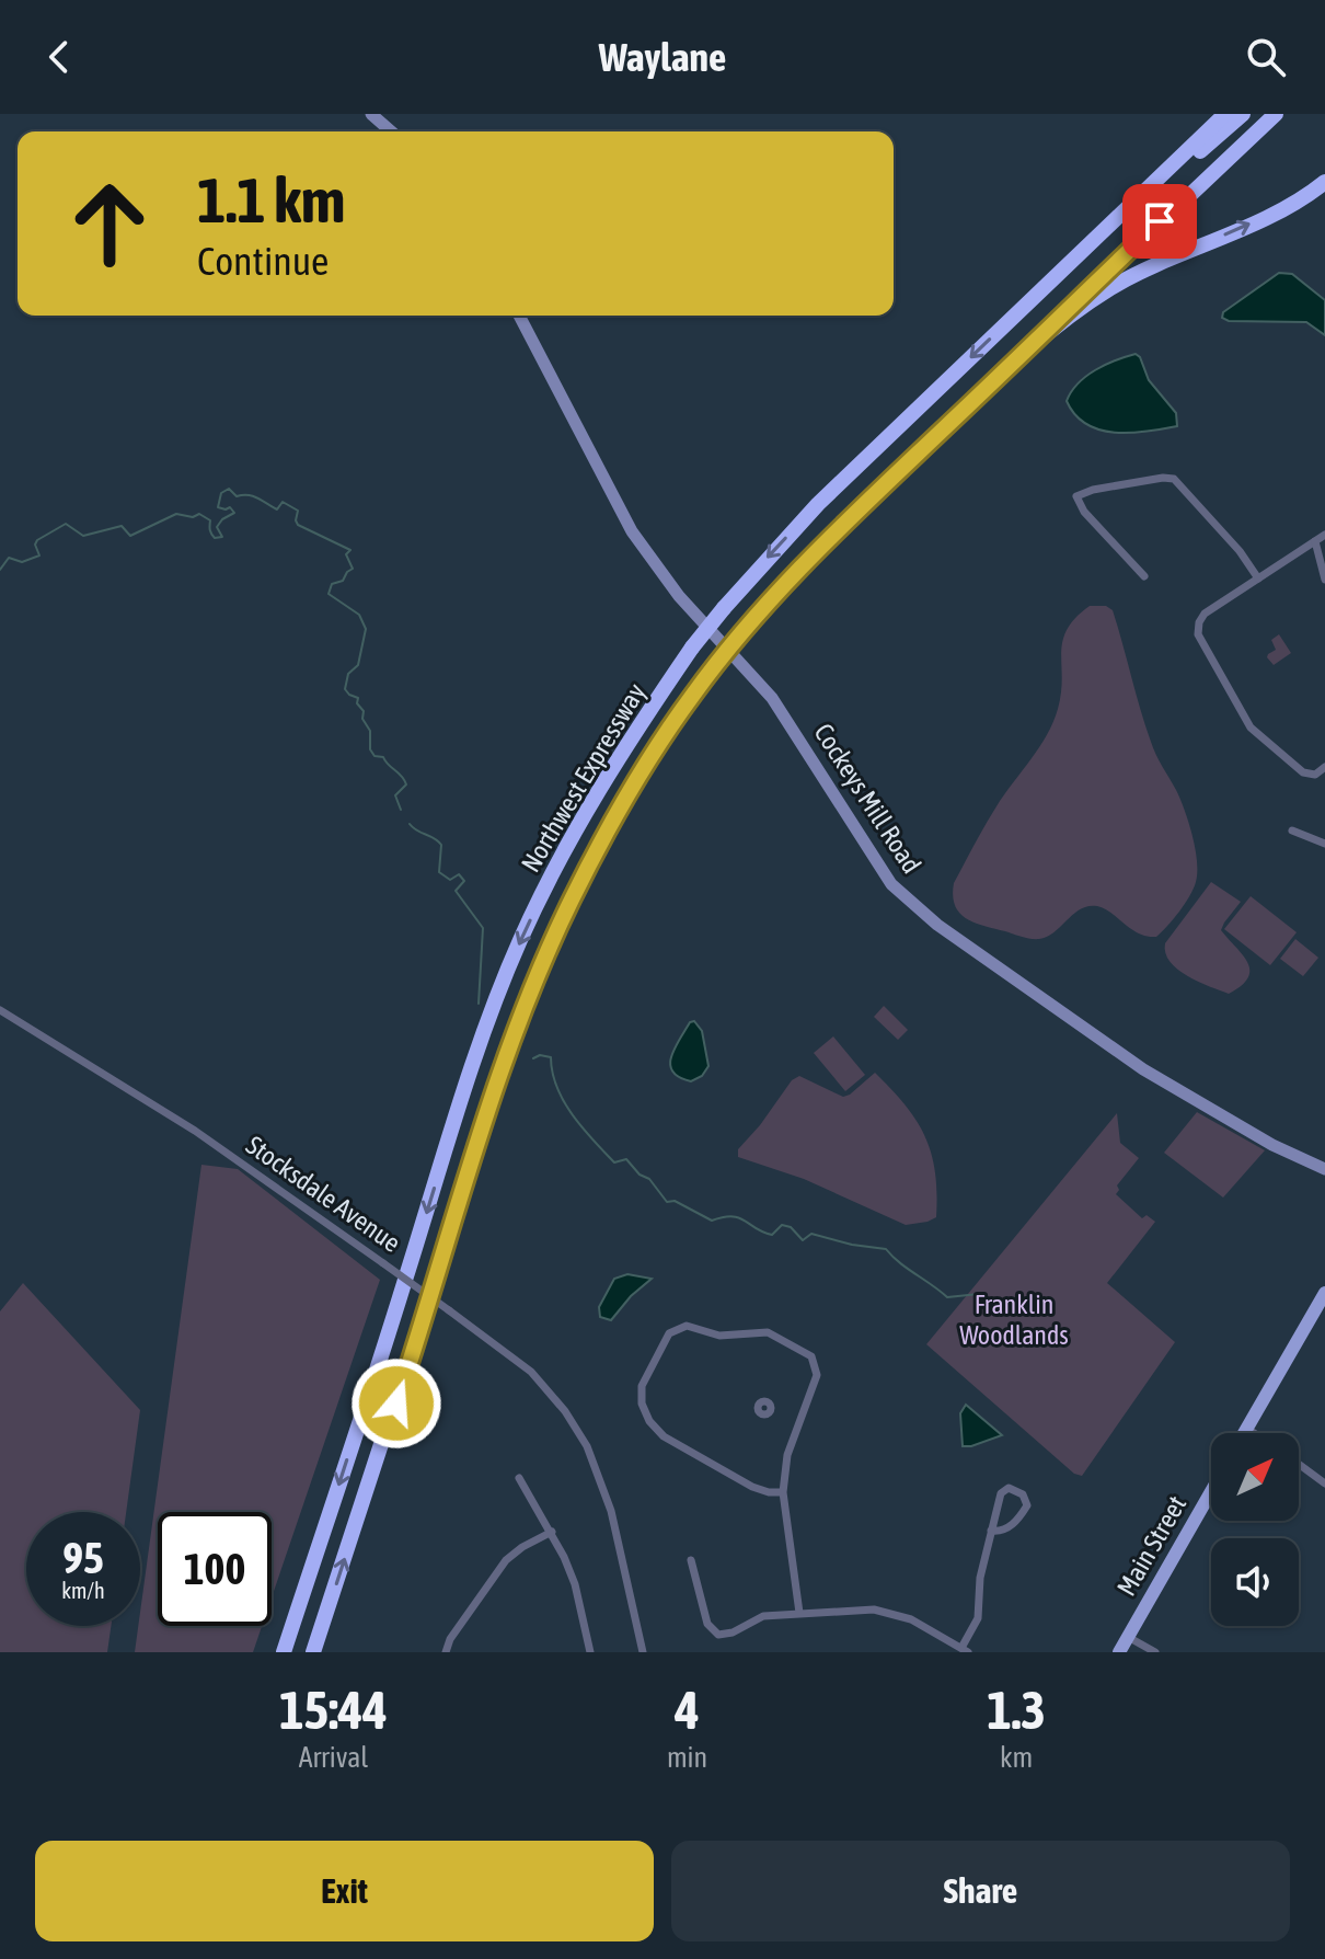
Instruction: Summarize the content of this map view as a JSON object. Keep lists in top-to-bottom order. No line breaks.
{"streets":{"highway":["Northwest Expressway"],"main road":["Main Street"],"street":["Cockeys Mill Road","Stocksdale Avenue"]},"parks":["Franklin Woodlands"],"north":"top right","page":{"header":"Waylane","turn":["1.1 km","Continue"],"speed":"95 km/h","limit":"100","eta":["15:44","Arrival","4","min","1.3","km"],"buttons":["Exit","Share"]}}
